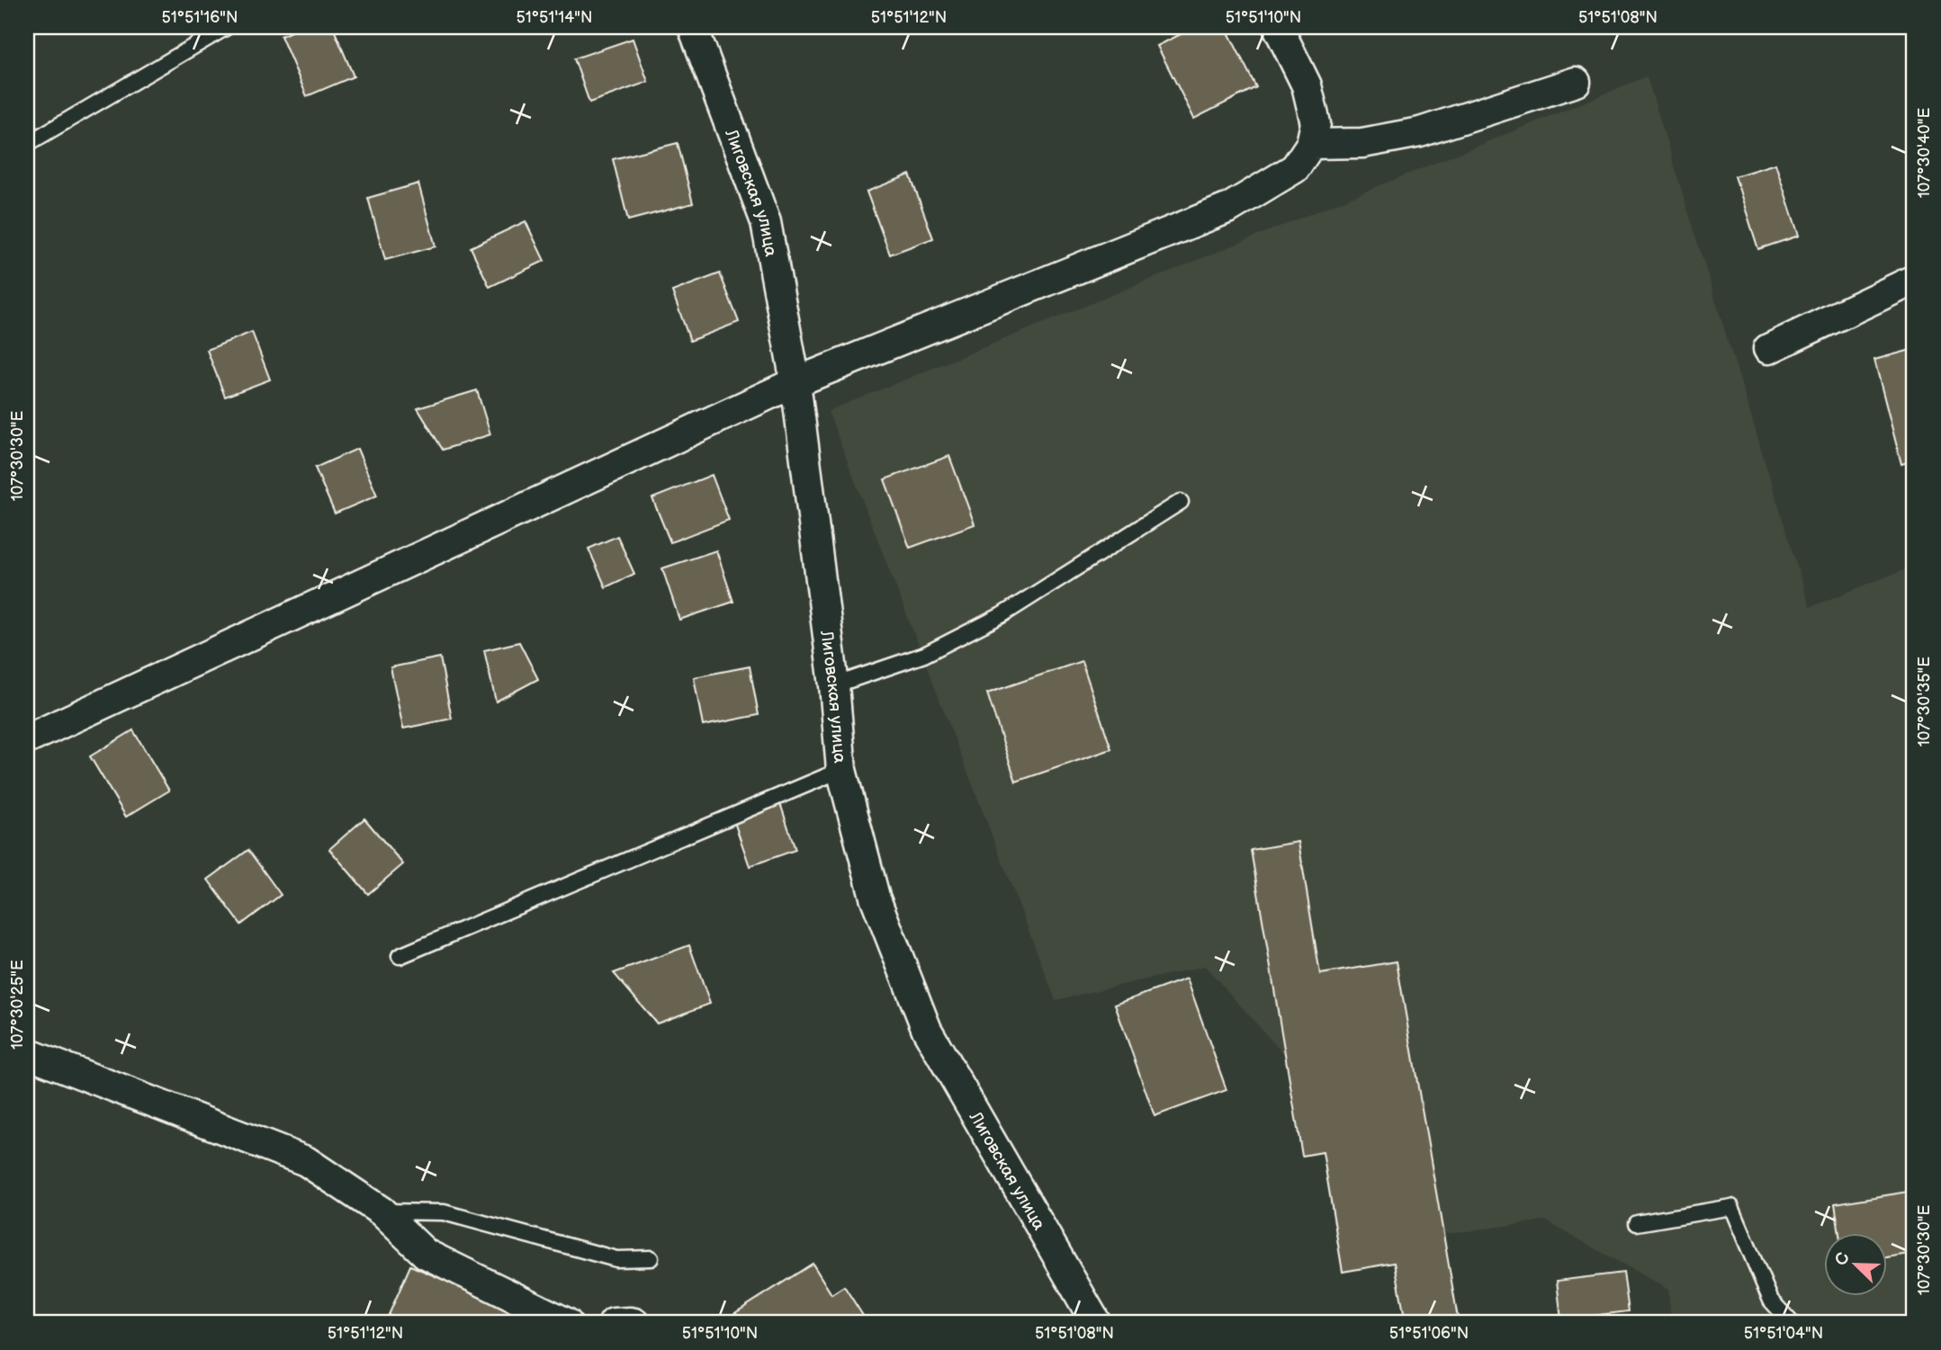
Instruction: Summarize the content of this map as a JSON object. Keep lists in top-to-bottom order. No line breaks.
{"streets":{"street":["Лиговская улица"]},"north":"top left","coordinates":["51°51'16\"N","51°51'14\"N","51°51'12\"N","51°51'10\"N","51°51'08\"N","107°30'40\"E","107°30'30\"E","107°30'35\"E","107°30'25\"E","51°51'06\"N","51°51'04\"N"]}
